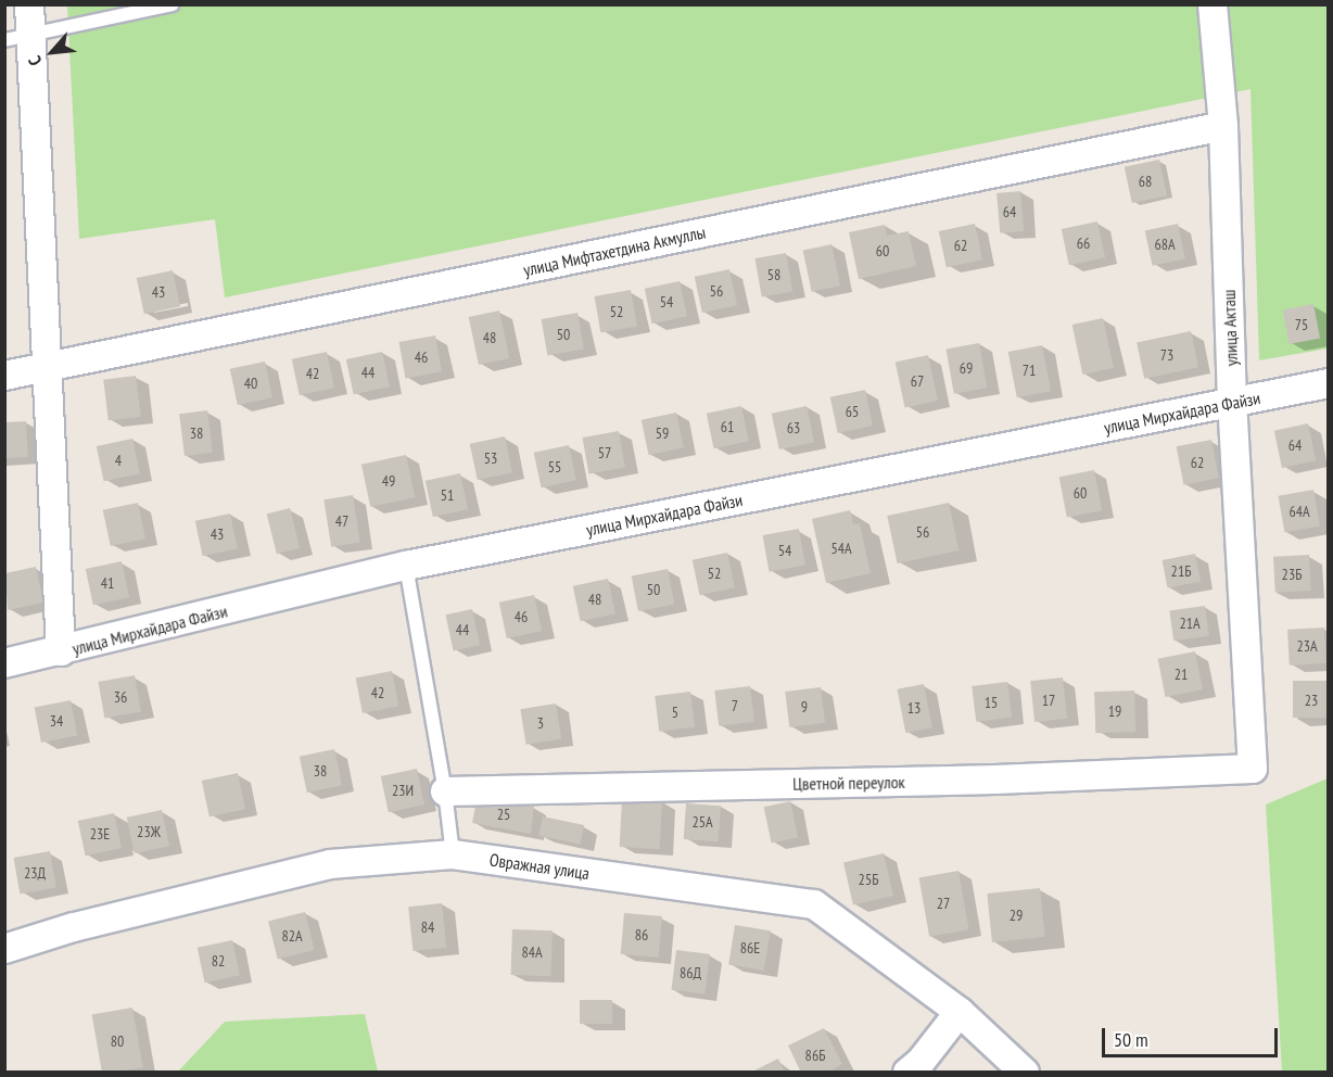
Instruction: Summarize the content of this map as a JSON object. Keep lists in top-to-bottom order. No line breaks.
{"streets":{"street":["улица Мифтахетдина Акмуллы","улица Акташ","улица Мирхайдара Файзи","Цветной переулок","Овражная улица"]},"crossings":[["улица Мифтахетдина Акмуллы","улица Акташ"],["улица Акташ","улица Мирхайдара Файзи"],["улица Акташ","Цветной переулок"]],"house_numbers":["68","64","66","68А","62","60","58","56","43","54","52","75","50","48","73","46","69","71","44","42","67","40","65","61","63","38","59","64","57","53","4","62","55","49","60","51","64А","47","56","43","54А","54","21Б","52","23Б","41","50","48","46","21А","44","23А","21","42","36","17","23","15","7","9","13","19","5","34","3","38","23И","25","25А","23Ж","23Е","23Д","25Б","27","29","84","86","82А","86Е","84А","82","86Д","80","86Б"],"scale_bar":"50 m","north":"bottom left"}
